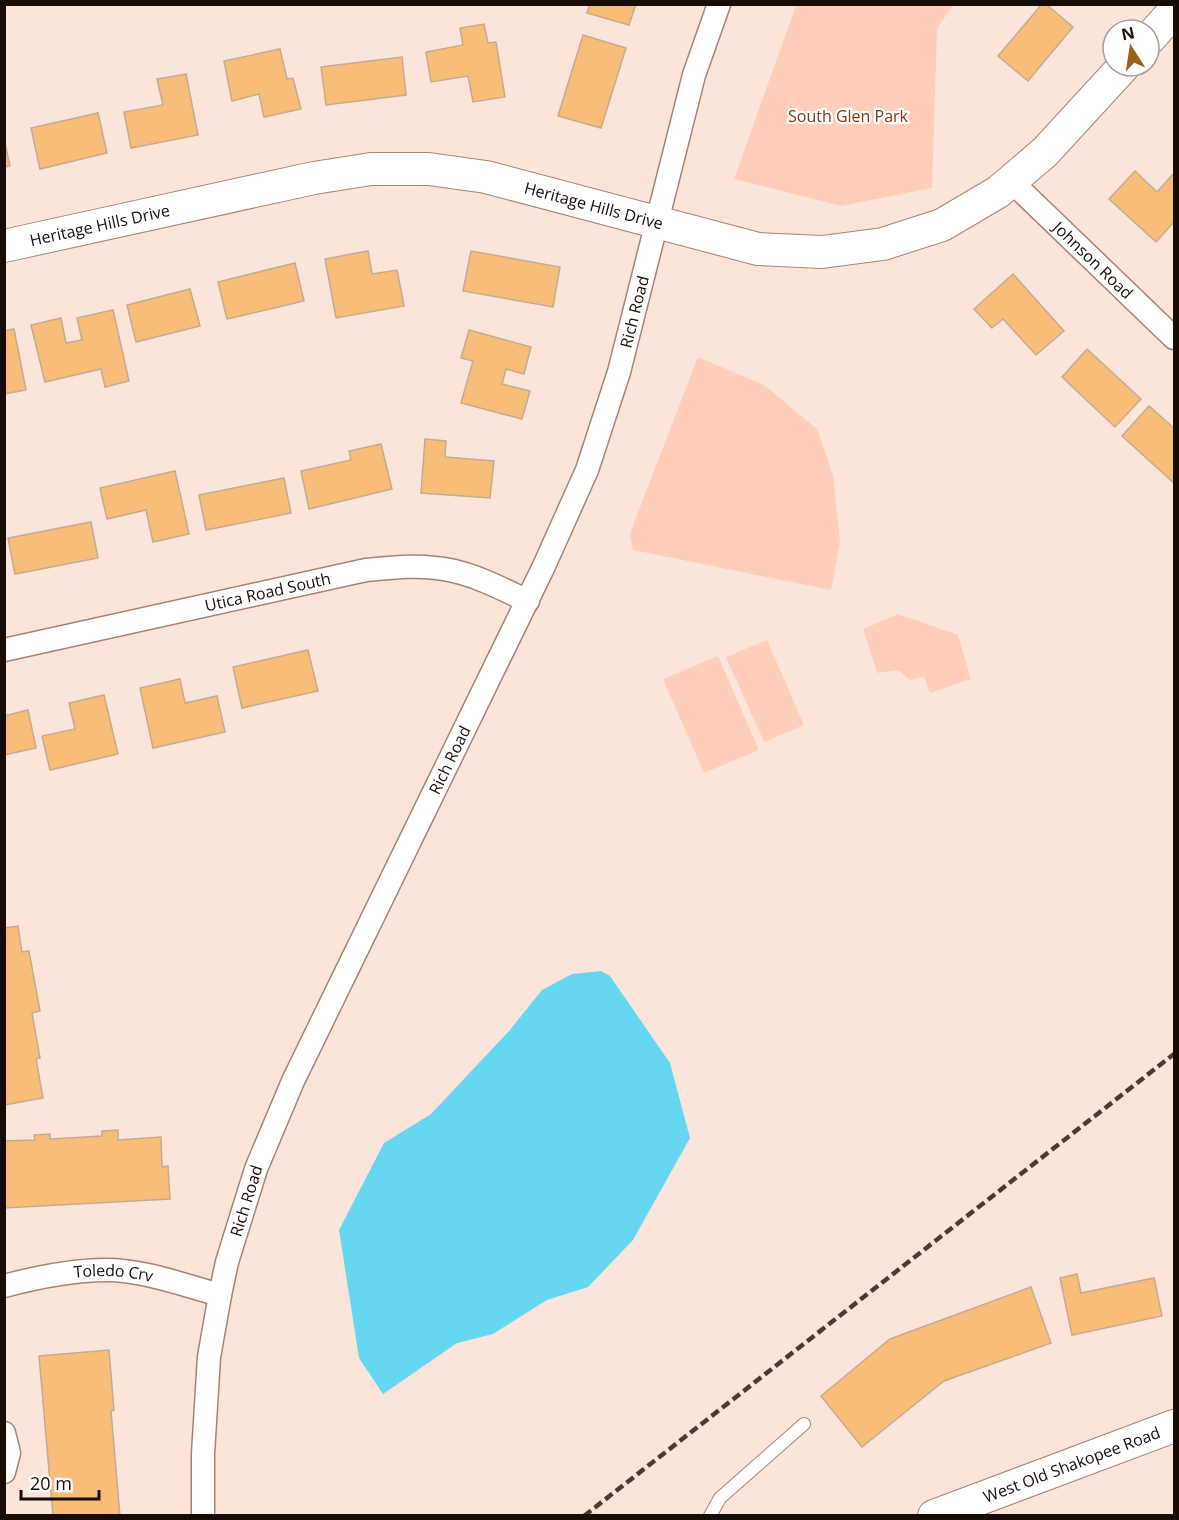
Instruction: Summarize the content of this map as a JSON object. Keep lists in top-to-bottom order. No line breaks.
{"streets":{"street":["Heritage Hills Drive","Johnson Road","Rich Road","Utica Road South","Toledo Crv","West Old Shakopee Road"]},"crossings":[["Heritage Hills Drive","Johnson Road"],["Heritage Hills Drive","Rich Road"],["Rich Road","Utica Road South"],["Rich Road","Toledo Crv"]],"parks":["South Glen Park"],"scale_bar":"20 m","north":"top"}
